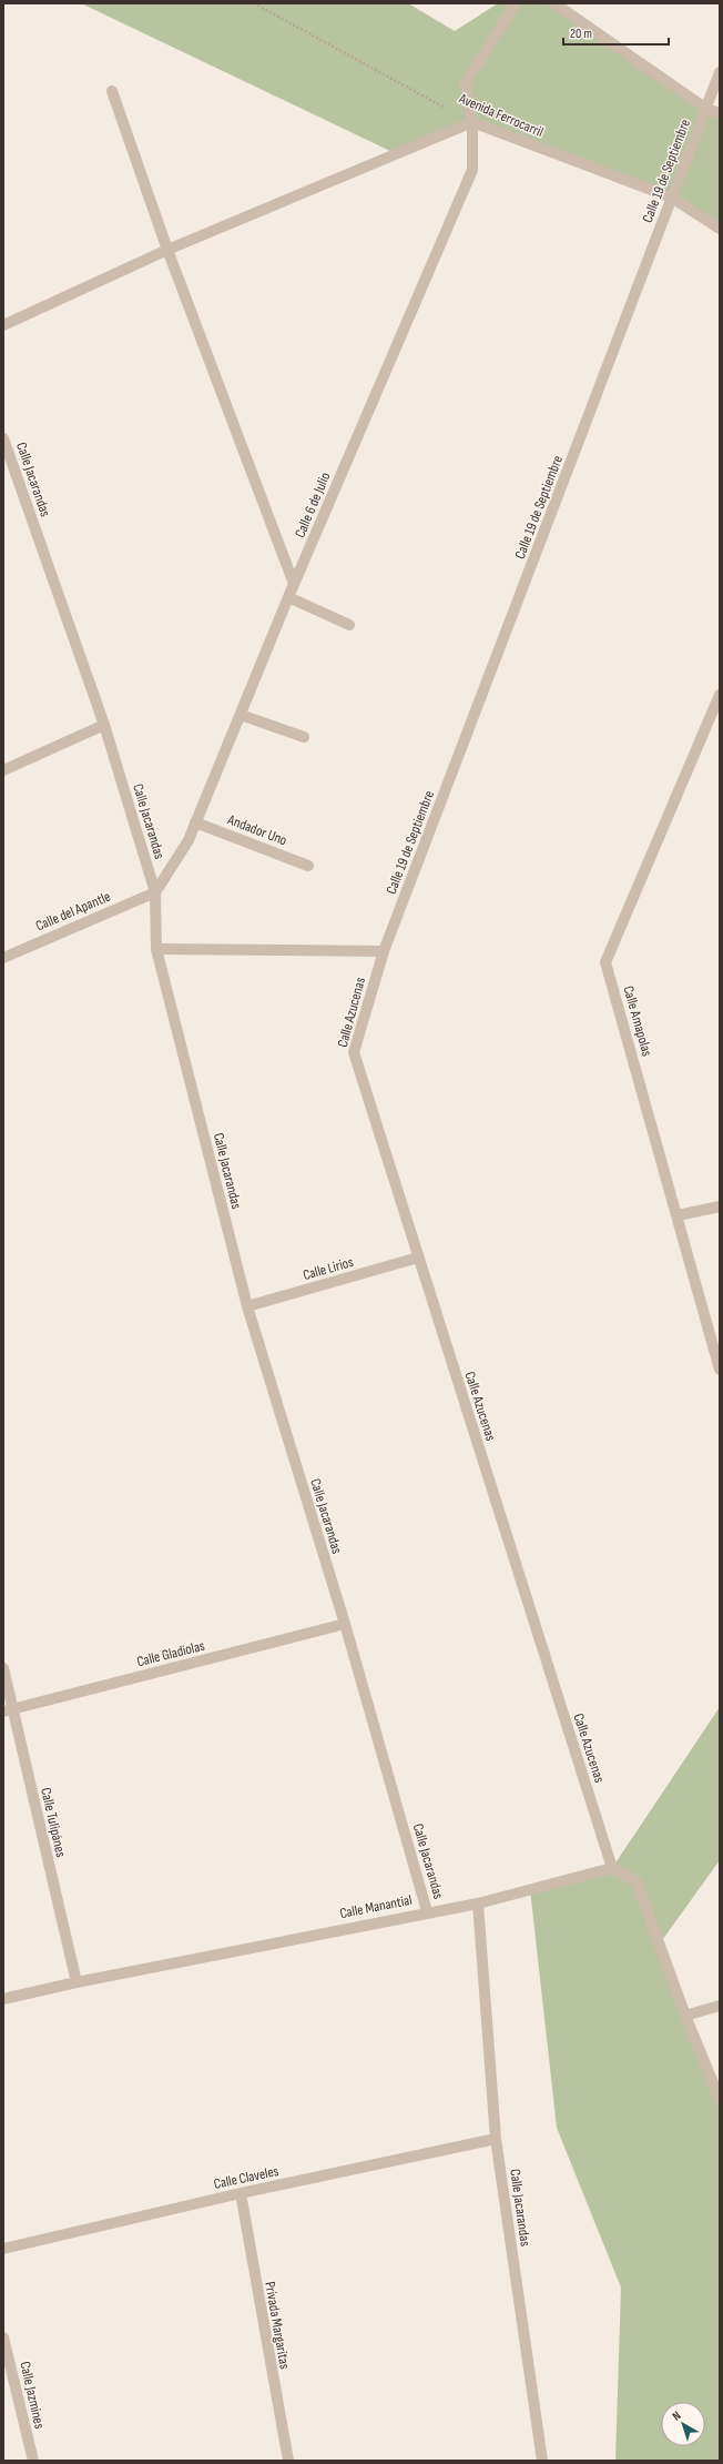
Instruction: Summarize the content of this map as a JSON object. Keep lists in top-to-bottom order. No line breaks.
{"streets":{"street":["Avenida Ferrocarril","Calle 19 de Septiembre","Calle Jacarandas","Calle 6 de Julio","Andador Uno","Calle del Apantle","Calle Azucenas","Calle Amapolas","Calle Lirios","Calle Gladiolas","Calle Tulipánes","Calle Manantial","Calle Claveles","Privada Margaritas","Calle Jazmines"]},"crossings":[["Avenida Ferrocarril","Calle 19 de Septiembre"],["Avenida Ferrocarril","Calle 6 de Julio"],["Calle 19 de Septiembre","Calle Azucenas"],["Calle Jacarandas","Calle 6 de Julio"],["Calle Jacarandas","Calle del Apantle"],["Calle Jacarandas","Calle Lirios"],["Calle Jacarandas","Calle Gladiolas"],["Calle Jacarandas","Calle Manantial"],["Calle Jacarandas","Calle Claveles"],["Calle 6 de Julio","Andador Uno"],["Calle 6 de Julio","Calle del Apantle"],["Calle Azucenas","Calle Lirios"],["Calle Azucenas","Calle Manantial"],["Calle Gladiolas","Calle Tulipánes"],["Calle Tulipánes","Calle Manantial"],["Calle Claveles","Privada Margaritas"]],"scale_bar":"20 m","north":"top left"}
